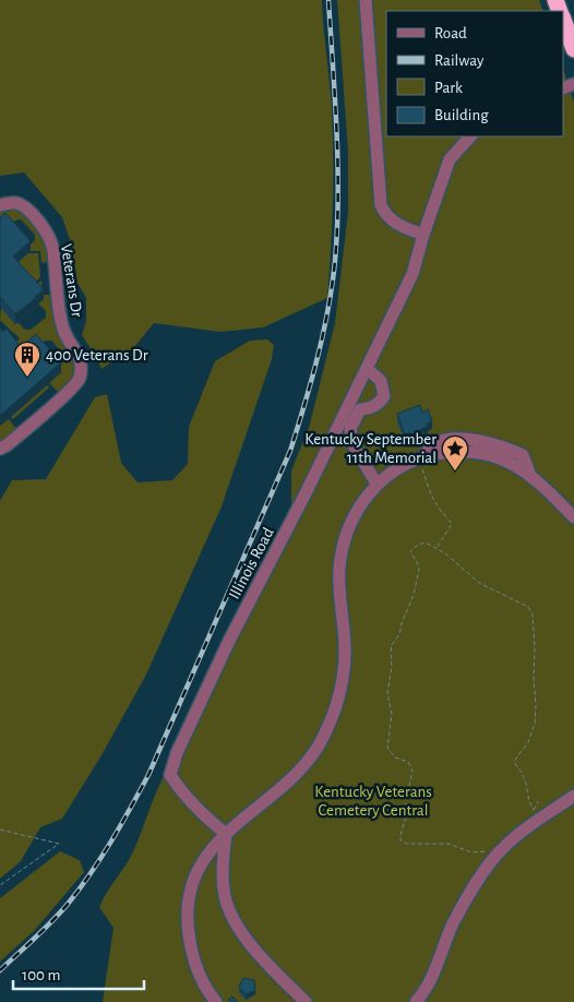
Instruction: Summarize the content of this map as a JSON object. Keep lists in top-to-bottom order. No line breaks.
{"streets":{"street":["Veterans Dr","Illinois Road"]},"parks":["Kentucky Veterans Cemetery Central"],"places":{"building":["400 Veterans Dr"],"place":["Kentucky September 11th Memorial"]},"legend":["Road","Railway","Park","Building"],"scale_bar":"100 m"}
